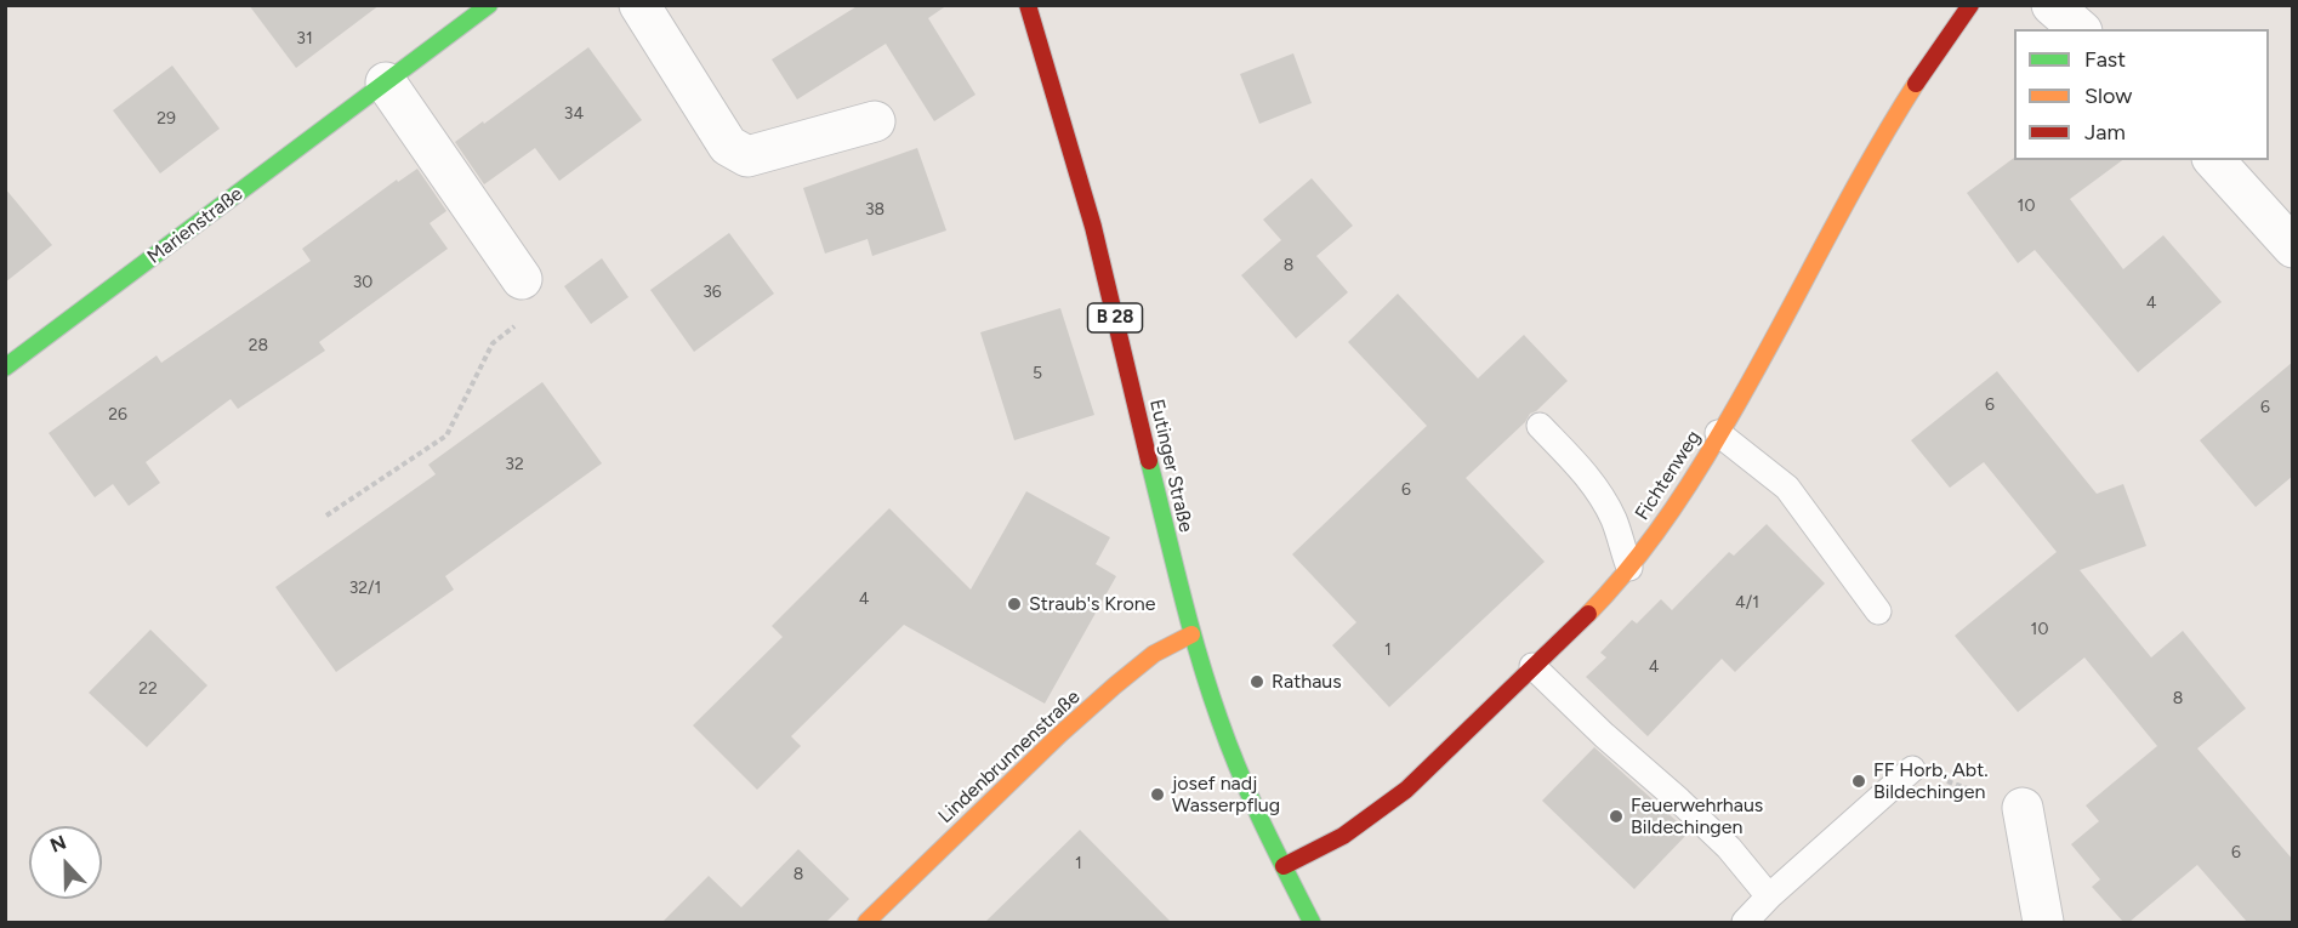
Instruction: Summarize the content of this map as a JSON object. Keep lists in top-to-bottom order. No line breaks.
{"streets":{"street":["Marienstraße","B 28","Eutinger Straße","Fichtenweg","Lindenbrunnenstraße"]},"crossings":[["Eutinger Straße","Fichtenweg"],["Eutinger Straße","Lindenbrunnenstraße"]],"places":["Straub's Krone","Rathaus","FF Horb, Abt. Bildechingen","josef nadj Wasserpflug","Feuerwehrhaus Bildechingen"],"house_numbers":["31","34","29","10","38","8","30","36","4","28","5","6","6","26","32","6","32/1","4","4/1","10","1","4","22","8","6","1","8"],"legend":["Fast","Slow","Jam"],"north":"top"}
